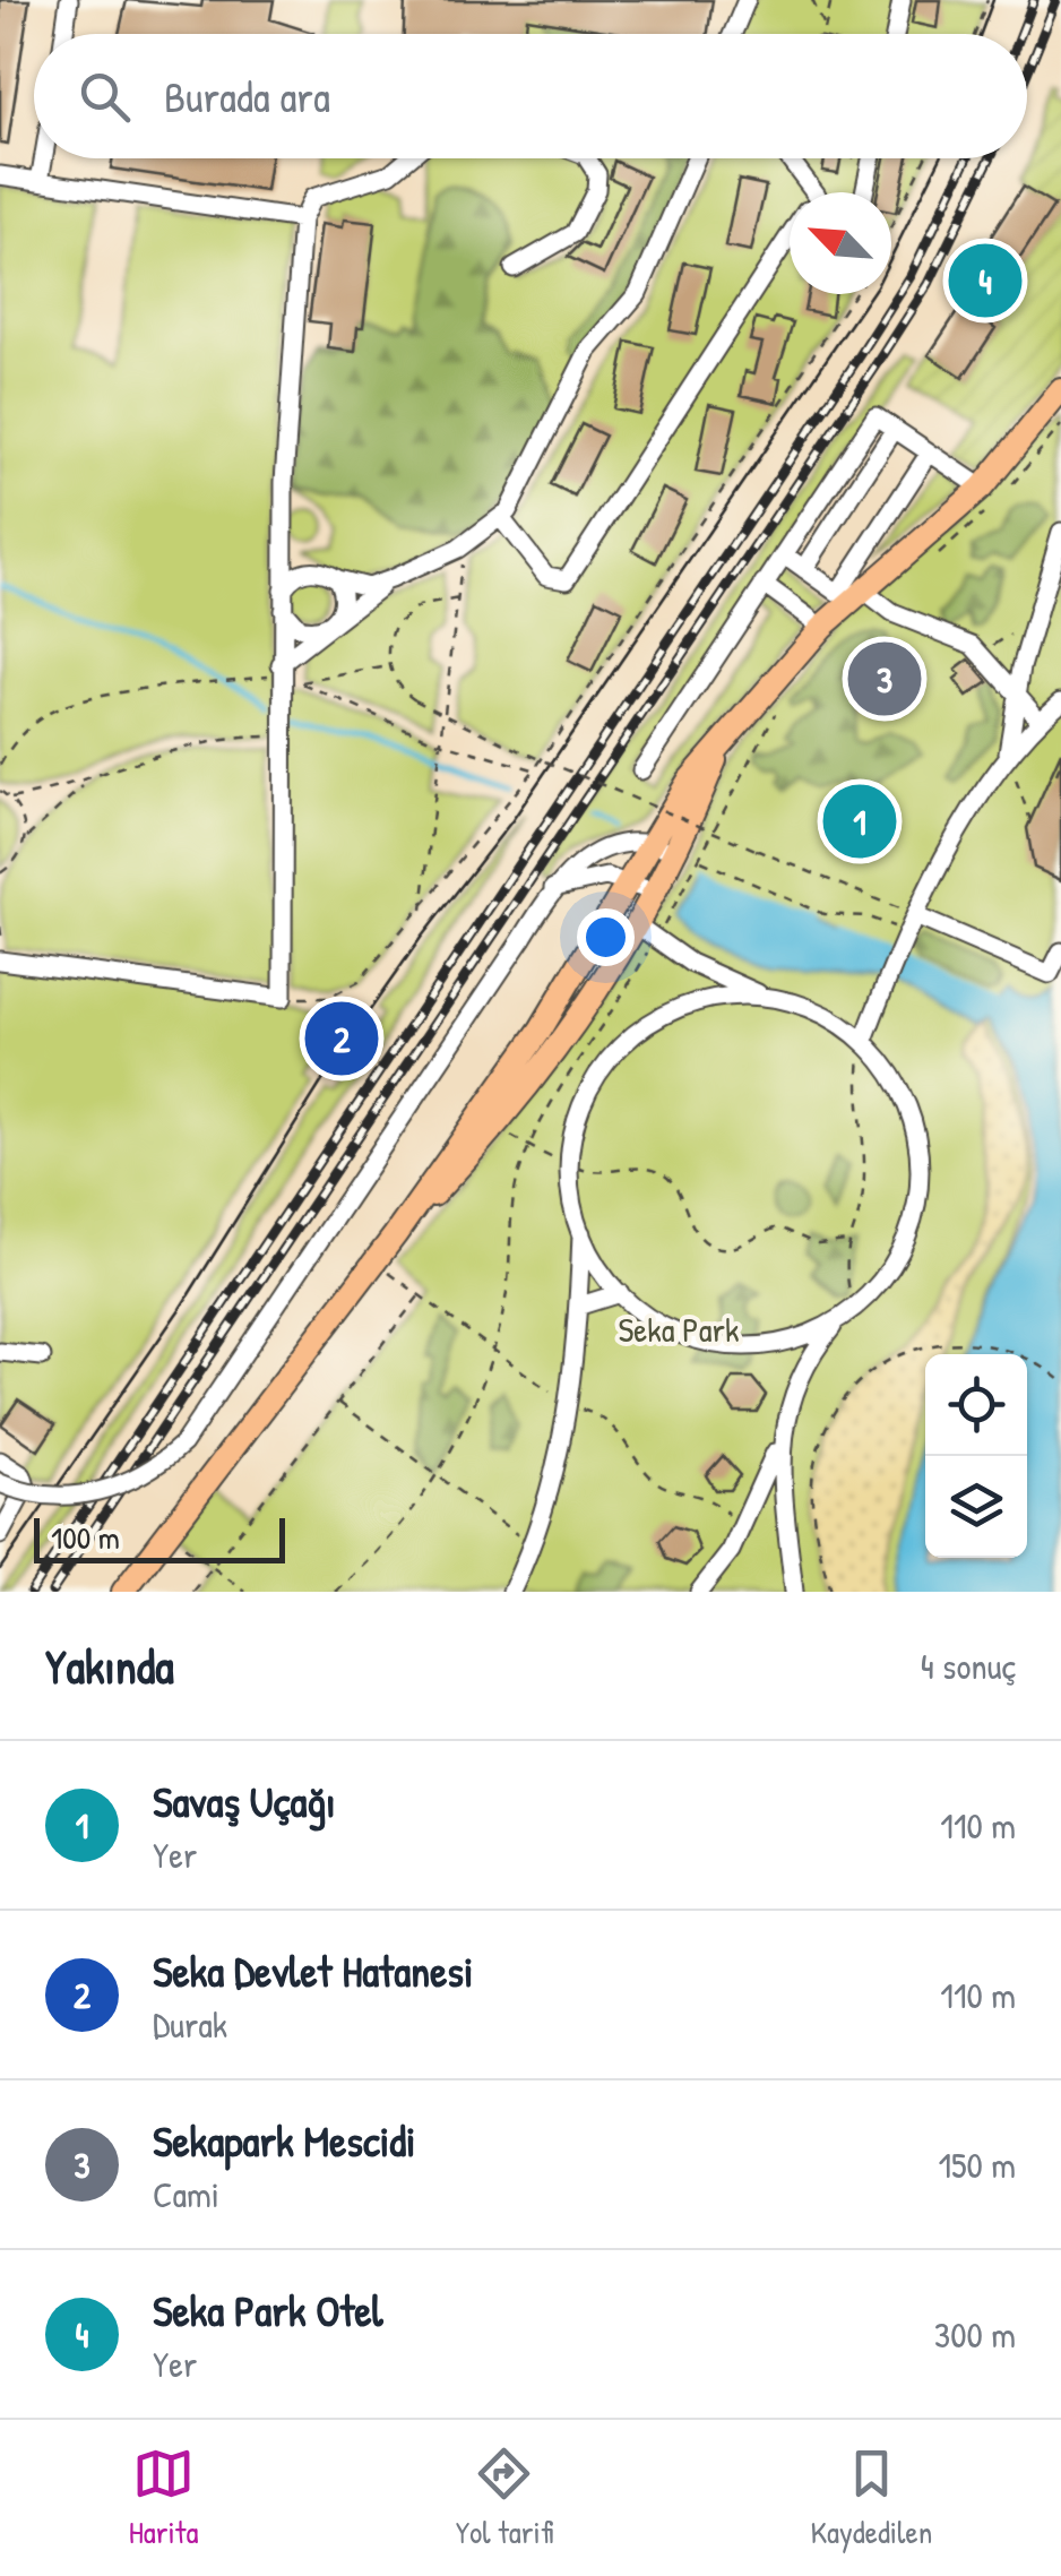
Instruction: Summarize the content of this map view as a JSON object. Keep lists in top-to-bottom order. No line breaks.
{"parks":["Seka Park"],"scale_bar":"100 m","north":"top left","page":{"search":"Burada ara","pins":["4","3","1","2"],"scale":"100 m","heading":["Yakında","4 sonuç"],"list":[{"mark":"1","name":"Savaş Uçağı","note":"Yer","value":"110 m"},{"mark":"2","name":"Seka Devlet Hatanesi","note":"Durak","value":"110 m"},{"mark":"3","name":"Sekapark Mescidi","note":"Cami","value":"150 m"},{"mark":"4","name":"Seka Park Otel","note":"Yer","value":"300 m"}],"nav":["Harita","Yol tarifi","Kaydedilen"]}}
